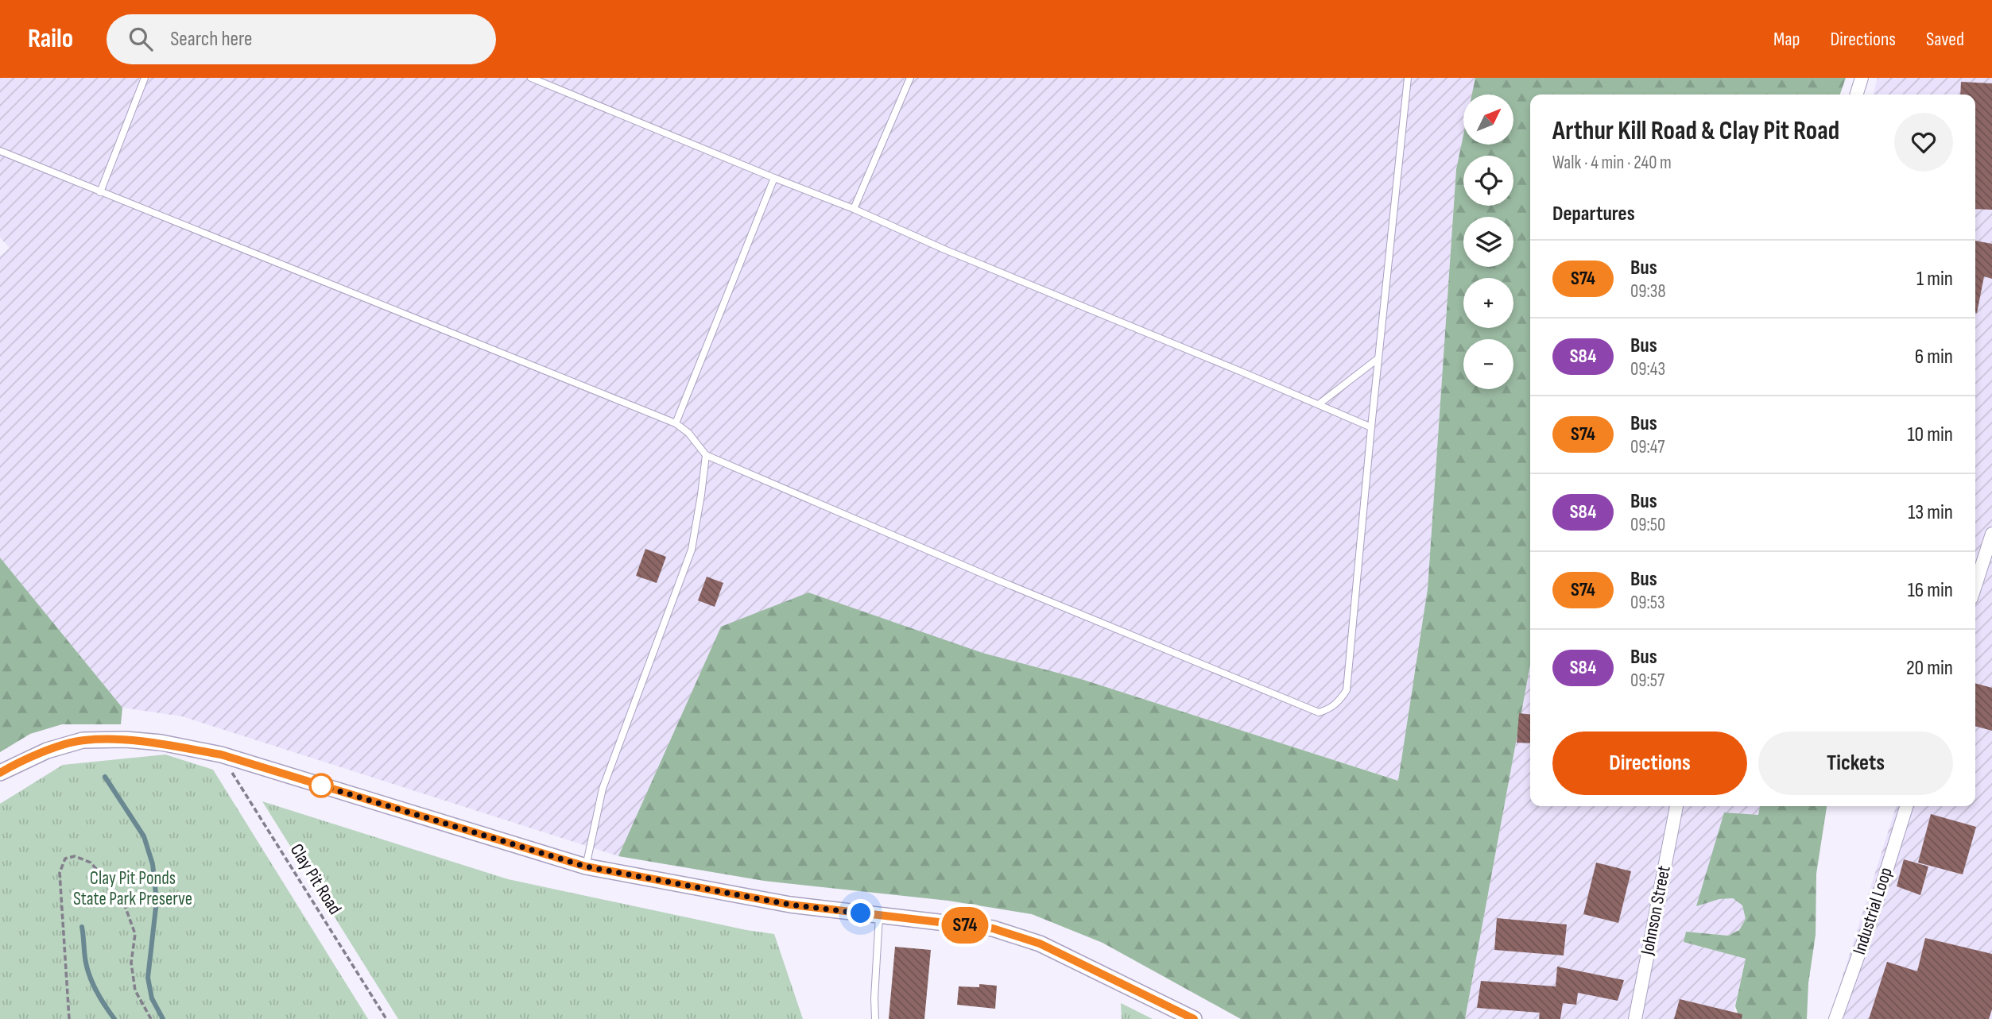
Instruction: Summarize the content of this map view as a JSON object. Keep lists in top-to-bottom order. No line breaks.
{"streets":{"street":["Johnson Street","Industrial Loop"],"path":["Clay Pit Road"]},"parks":["Clay Pit Ponds State Park Preserve"],"lines":["bus line S74"],"north":"top right","page":{"header":"Railo","search":"Search here","nav":["Map","Directions","Saved"],"on_map":"S74","map_buttons":["+","−"],"heading":[["Arthur Kill Road & Clay Pit Road","Walk · 4 min · 240 m"],"Departures"],"list":[{"mark":"S74","name":"Bus","note":"09:38","value":"1 min"},{"mark":"S84","name":"Bus","note":"09:43","value":"6 min"},{"mark":"S74","name":"Bus","note":"09:47","value":"10 min"},{"mark":"S84","name":"Bus","note":"09:50","value":"13 min"},{"mark":"S74","name":"Bus","note":"09:53","value":"16 min"},{"mark":"S84","name":"Bus","note":"09:57","value":"20 min"}],"buttons":["Directions","Tickets"]}}
